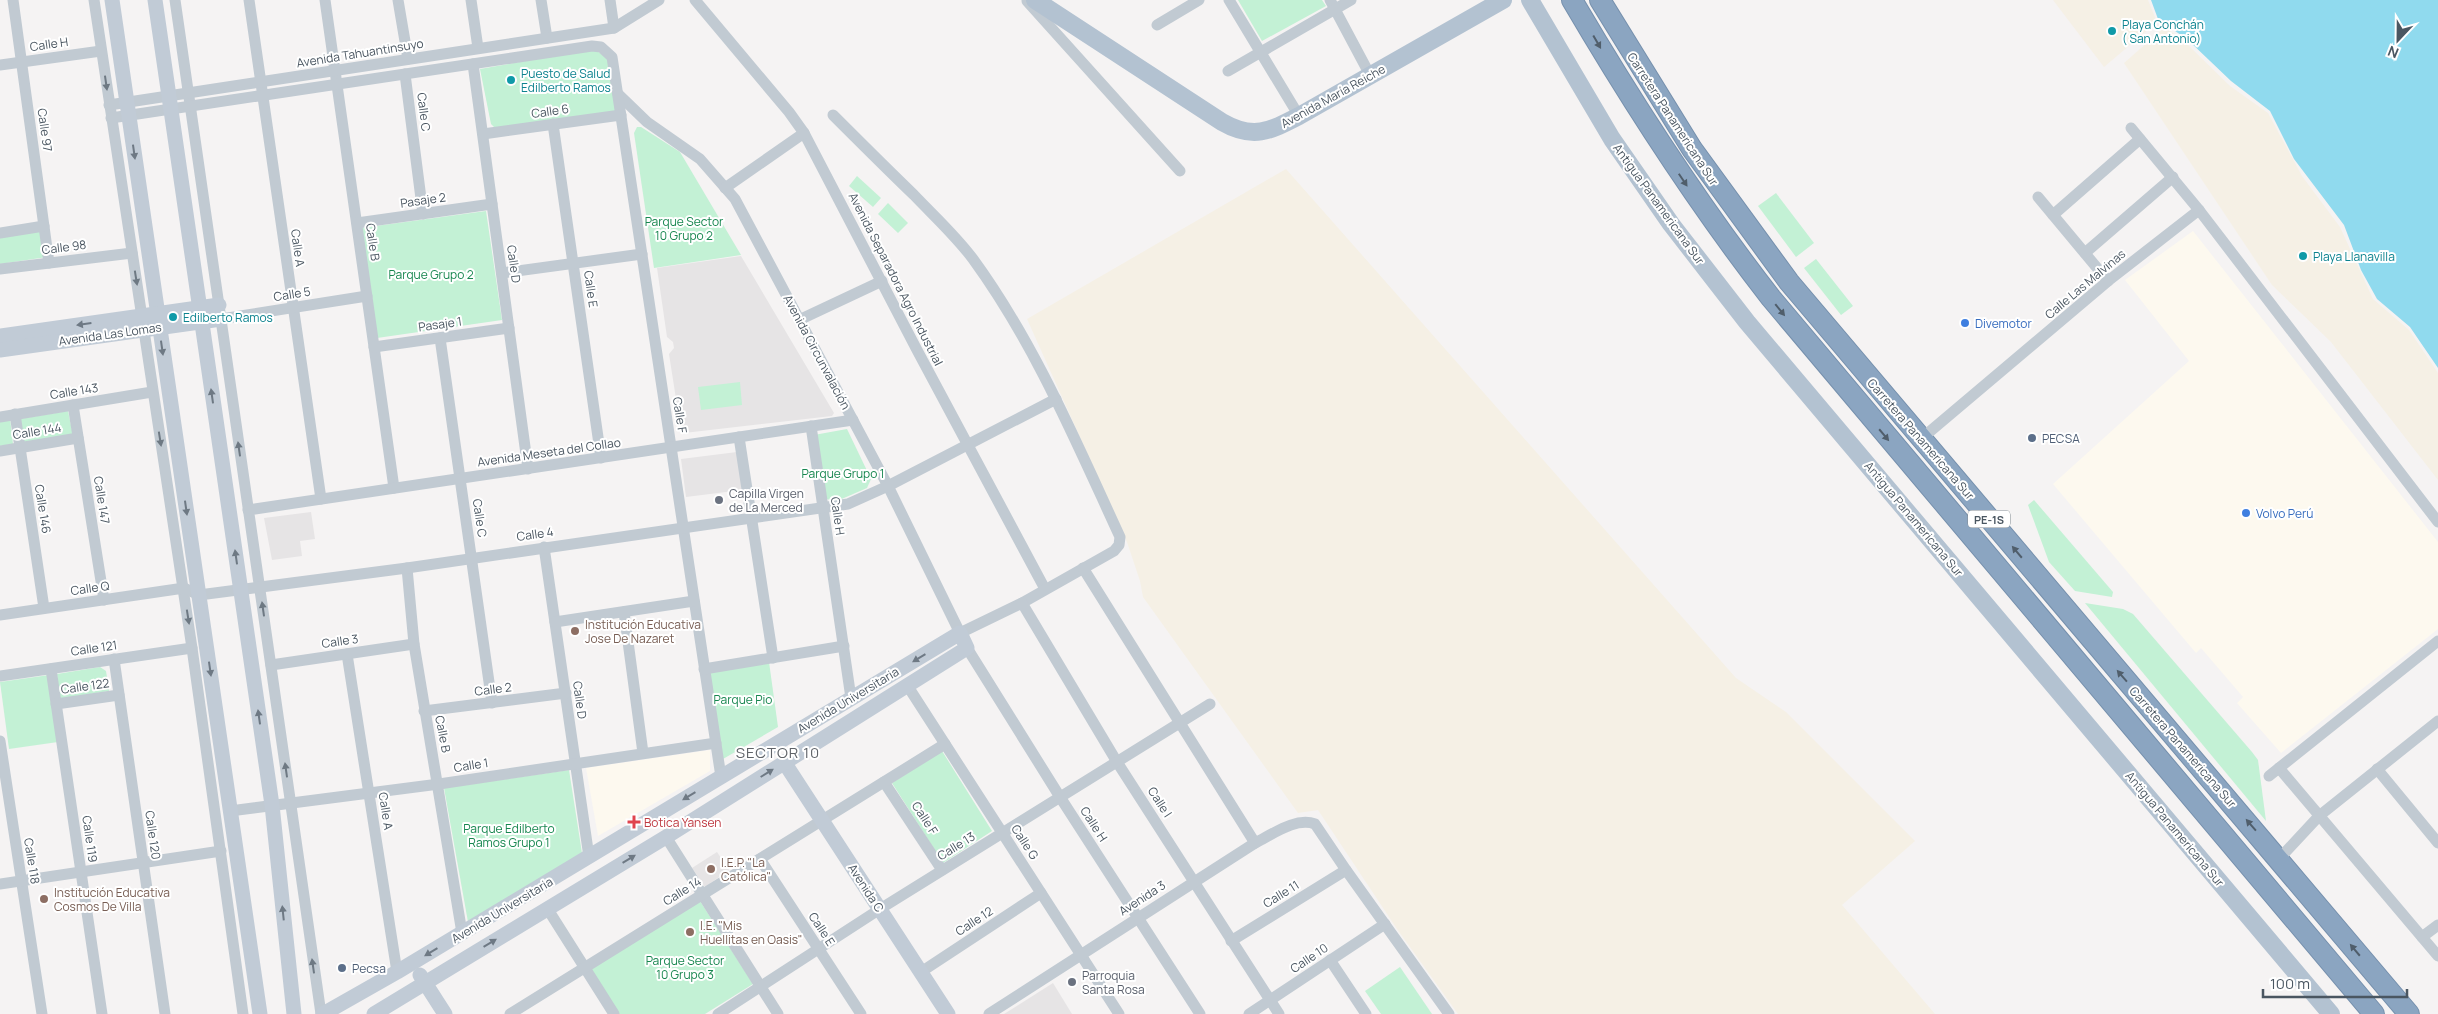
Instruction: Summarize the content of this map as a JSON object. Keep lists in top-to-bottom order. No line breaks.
{"streets":{"highway":["Carretera Panamericana Sur","PE-1S"],"main road":["Avenida María Reiche","Antigua Panamericana Sur"],"street":["Calle H","Avenida Tahuantinsuyo","Calle 6","Calle C","Calle 97","Pasaje 2","Calle B","Calle 98","Calle A","Calle D","Avenida Separadora Agro Industrial","Calle Las Malvinas","Calle E","Calle 5","Pasaje 1","Avenida Las Lomas","Avenida Circunvalación","Calle 143","Calle F","Calle 144","Avenida Meseta del Collao","Calle 147","Calle 146","Calle 4","Calle Q","Calle 3","Calle 121","Calle 122","Calle 2","Avenida Universitaria","Calle 1","Calle I","Calle 120","Calle 119","Calle G","Calle 13","Calle 118","Avenida C","Calle 14","Calle 11","Avenida 3","Calle 12","Calle 10"]},"crossings":[["Calle H","Calle 97"],["Calle H","Avenida Circunvalación"],["Calle H","Avenida Meseta del Collao"],["Calle H","Calle 4"],["Calle H","Avenida Universitaria"],["Calle H","Calle 13"],["Calle H","Avenida 3"],["Avenida Tahuantinsuyo","Calle C"],["Avenida Tahuantinsuyo","Calle B"],["Avenida Tahuantinsuyo","Calle A"],["Avenida Tahuantinsuyo","Calle D"],["Avenida Tahuantinsuyo","Calle F"],["Calle 6","Calle D"],["Calle 6","Calle E"],["Calle 6","Calle F"],["Calle C","Pasaje 2"],["Calle C","Pasaje 1"],["Calle C","Avenida Meseta del Collao"],["Calle C","Calle 4"],["Calle C","Calle 2"],["Carretera Panamericana Sur","Calle Las Malvinas"],["Calle 97","Calle 98"],["Pasaje 2","Calle B"],["Pasaje 2","Calle D"],["Calle B","Calle 5"],["Calle B","Pasaje 1"],["Calle B","Avenida Meseta del Collao"],["Calle B","Calle 4"],["Calle B","Calle 3"],["Calle B","Calle 2"],["Calle B","Avenida Universitaria"],["Calle B","Calle 1"],["Calle A","Calle 5"],["Calle A","Avenida Meseta del Collao"],["Calle A","Calle 3"],["Calle A","Avenida Universitaria"],["Calle A","Calle 1"],["Calle D","Pasaje 1"],["Calle D","Avenida Meseta del Collao"],["Calle D","Calle 4"],["Calle D","Calle 2"],["Calle D","Avenida Universitaria"],["Calle D","Calle 1"],["Avenida Separadora Agro Industrial","Calle 4"],["Avenida Separadora Agro Industrial","Avenida Universitaria"],["Calle E","Avenida Meseta del Collao"],["Calle E","Calle 13"],["Calle E","Calle 14"],["Calle 5","Avenida Las Lomas"],["Avenida Circunvalación","Calle F"],["Avenida Circunvalación","Avenida Meseta del Collao"],["Avenida Circunvalación","Calle 4"],["Avenida Circunvalación","Avenida Universitaria"],["Calle 143","Calle 147"],["Calle 143","Calle 146"],["Calle F","Avenida Meseta del Collao"],["Calle F","Calle 4"],["Calle F","Avenida Universitaria"],["Calle F","Calle 1"],["Calle F","Calle 13"],["Calle F","Calle 14"],["Calle 144","Calle 147"],["Calle 144","Calle 146"],["Calle 147","Calle Q"],["Calle 146","Calle Q"],["Calle 4","Avenida Universitaria"],["Calle 121","Calle 120"],["Calle 121","Calle 119"],["Calle 122","Calle 120"],["Calle 122","Calle 119"],["Avenida Universitaria","Calle I"],["Avenida Universitaria","Calle G"],["Avenida Universitaria","Avenida C"],["Calle I","Calle 13"],["Calle I","Calle 11"],["Calle I","Avenida 3"],["Calle I","Calle 10"],["Calle G","Calle 13"],["Calle G","Calle 14"],["Calle G","Avenida 3"],["Calle G","Calle 12"],["Calle 13","Avenida C"],["Avenida C","Calle 14"],["Avenida C","Calle 12"],["Calle 11","Avenida 3"]],"districts":["SECTOR 10"],"parks":["Parque Sector 10 Grupo 2","Parque Grupo 2","Parque Grupo 1","Parque Pio","Parque Edilberto Ramos Grupo 1","Parque Sector 10 Grupo 3"],"places":{"other":["Playa Conchán ( San Antonio)","Puesto de Salud Edilberto Ramos","Playa Llanavilla","Edilberto Ramos","Divemotor","PECSA","Capilla Virgen de La Merced","Volvo Perú","Institución Educativa Jose De Nazaret","I.E.P. \"La Católica\"","Institución Educativa Cosmos De Villa","I.E. \"Mis Huellitas en Oasis\"","Pecsa","Parroquia Santa Rosa"],"health":["Botica Yansen"]},"scale_bar":"100 m","north":"bottom"}
